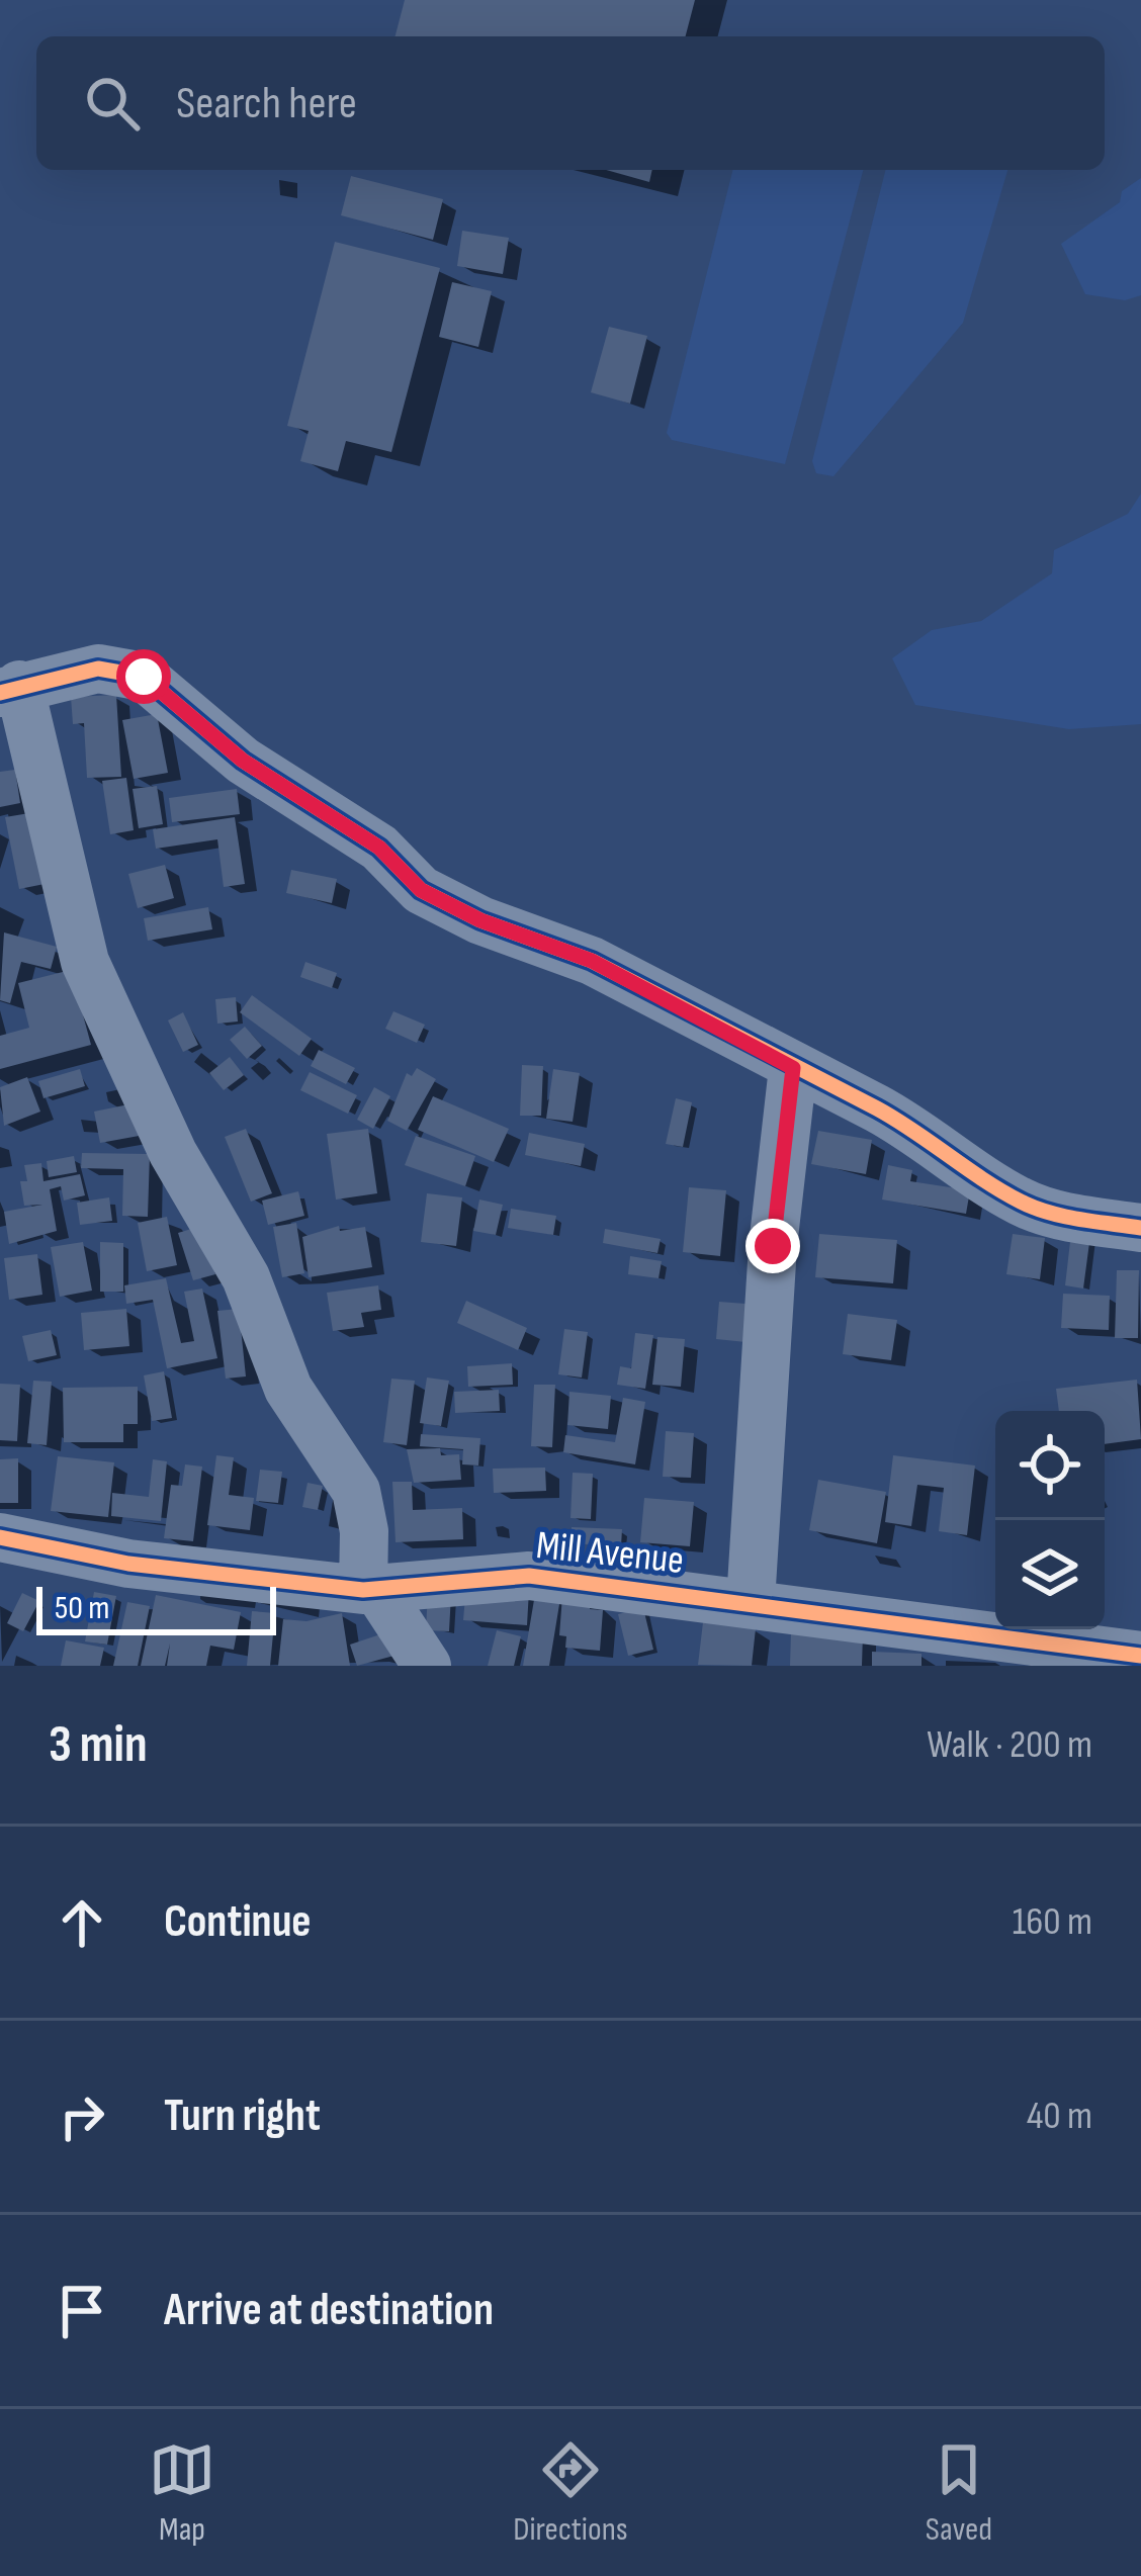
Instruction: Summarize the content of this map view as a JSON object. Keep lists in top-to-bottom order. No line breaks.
{"streets":{"street":["Mill Avenue"]},"scale_bar":"50 m","page":{"search":"Search here","scale":"50 m","heading":["3 min","Walk · 200 m"],"list":[["Continue","160 m"],["Turn right","40 m"],"Arrive at destination"],"nav":["Map","Directions","Saved"]}}
